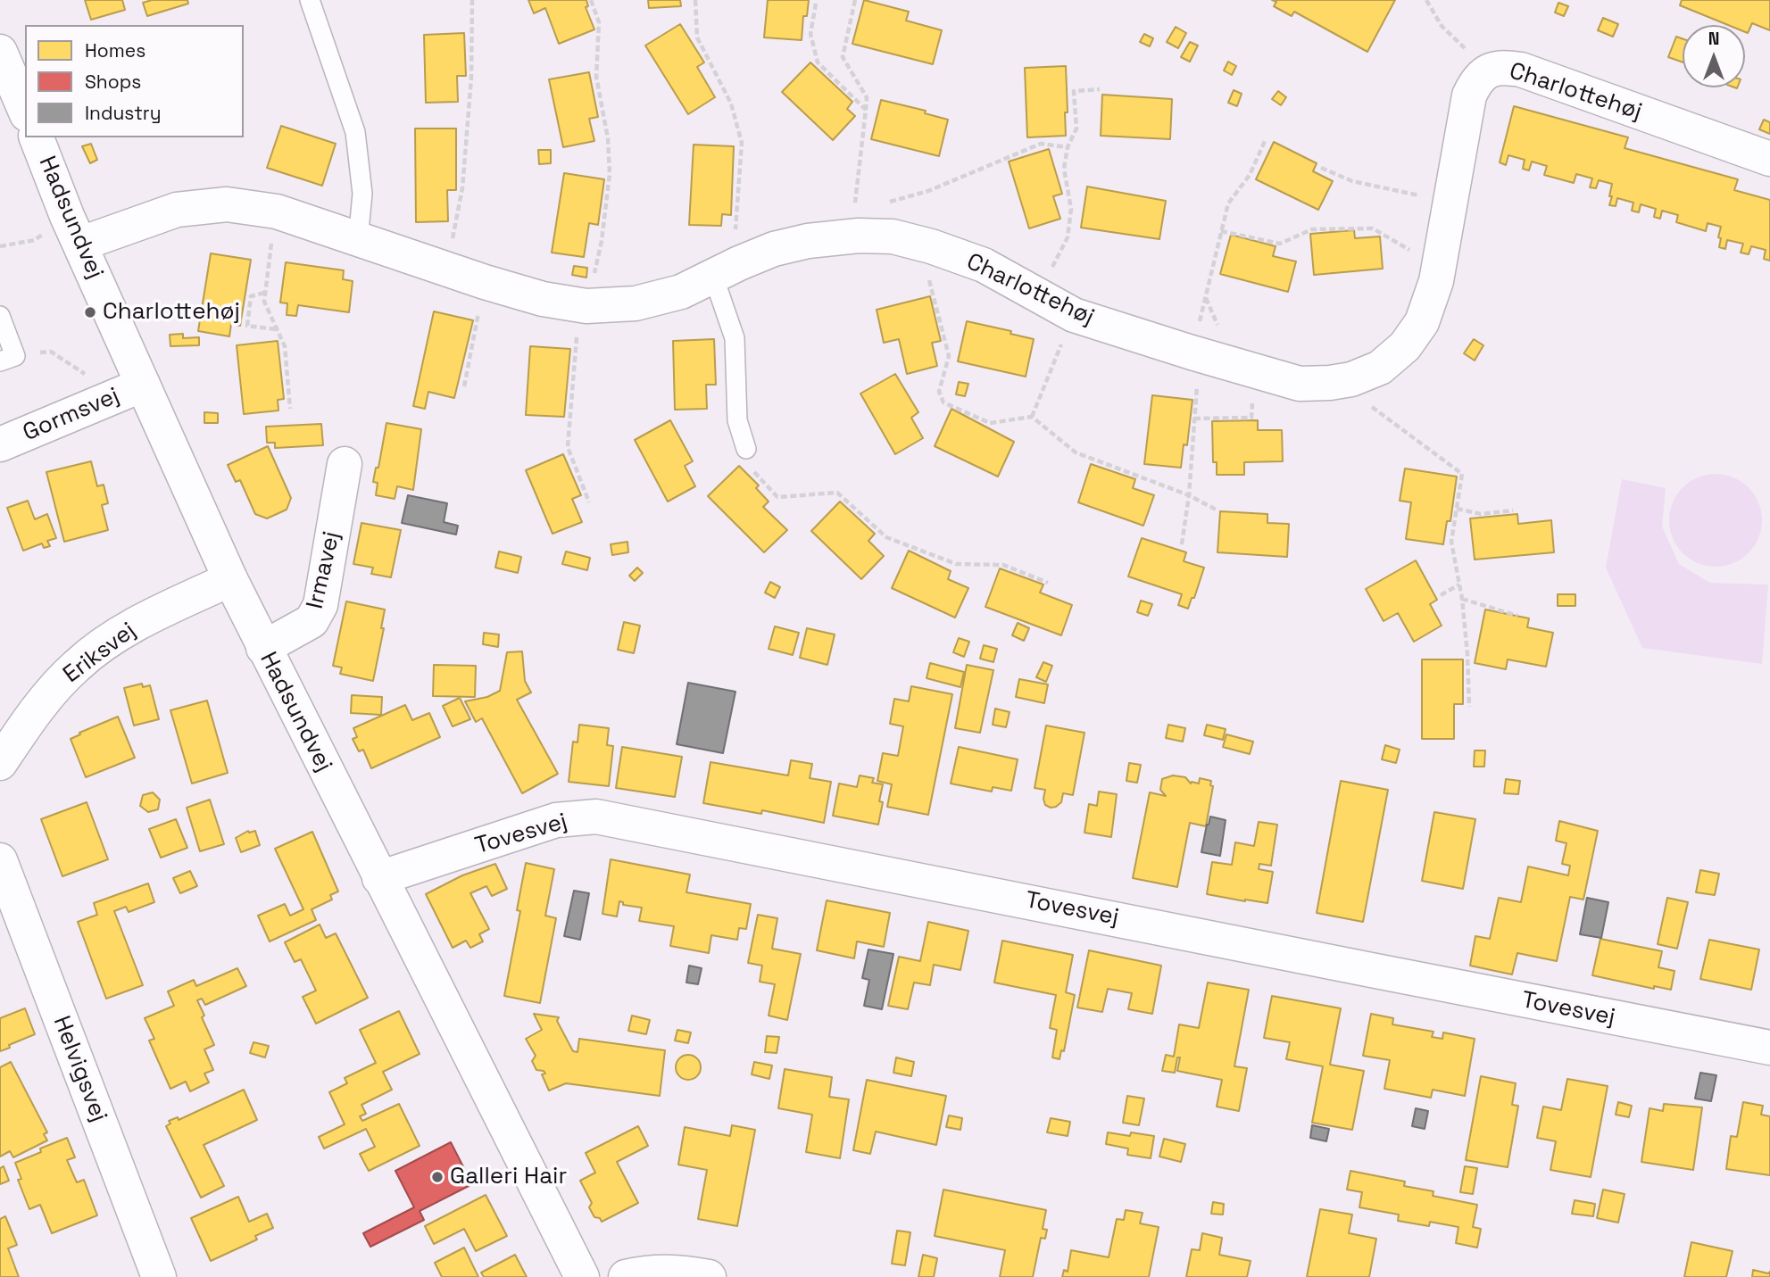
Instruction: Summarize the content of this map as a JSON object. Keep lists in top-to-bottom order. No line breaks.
{"streets":{"street":["Charlottehøj","Hadsundvej","Gormsvej","Irmavej","Eriksvej","Tovesvej","Helvigsvej"]},"crossings":[["Charlottehøj","Hadsundvej"],["Hadsundvej","Gormsvej"],["Hadsundvej","Irmavej"],["Hadsundvej","Eriksvej"],["Hadsundvej","Tovesvej"]],"places":["Charlottehøj","Galleri Hair"],"legend":["Homes","Shops","Industry"],"north":"top"}
